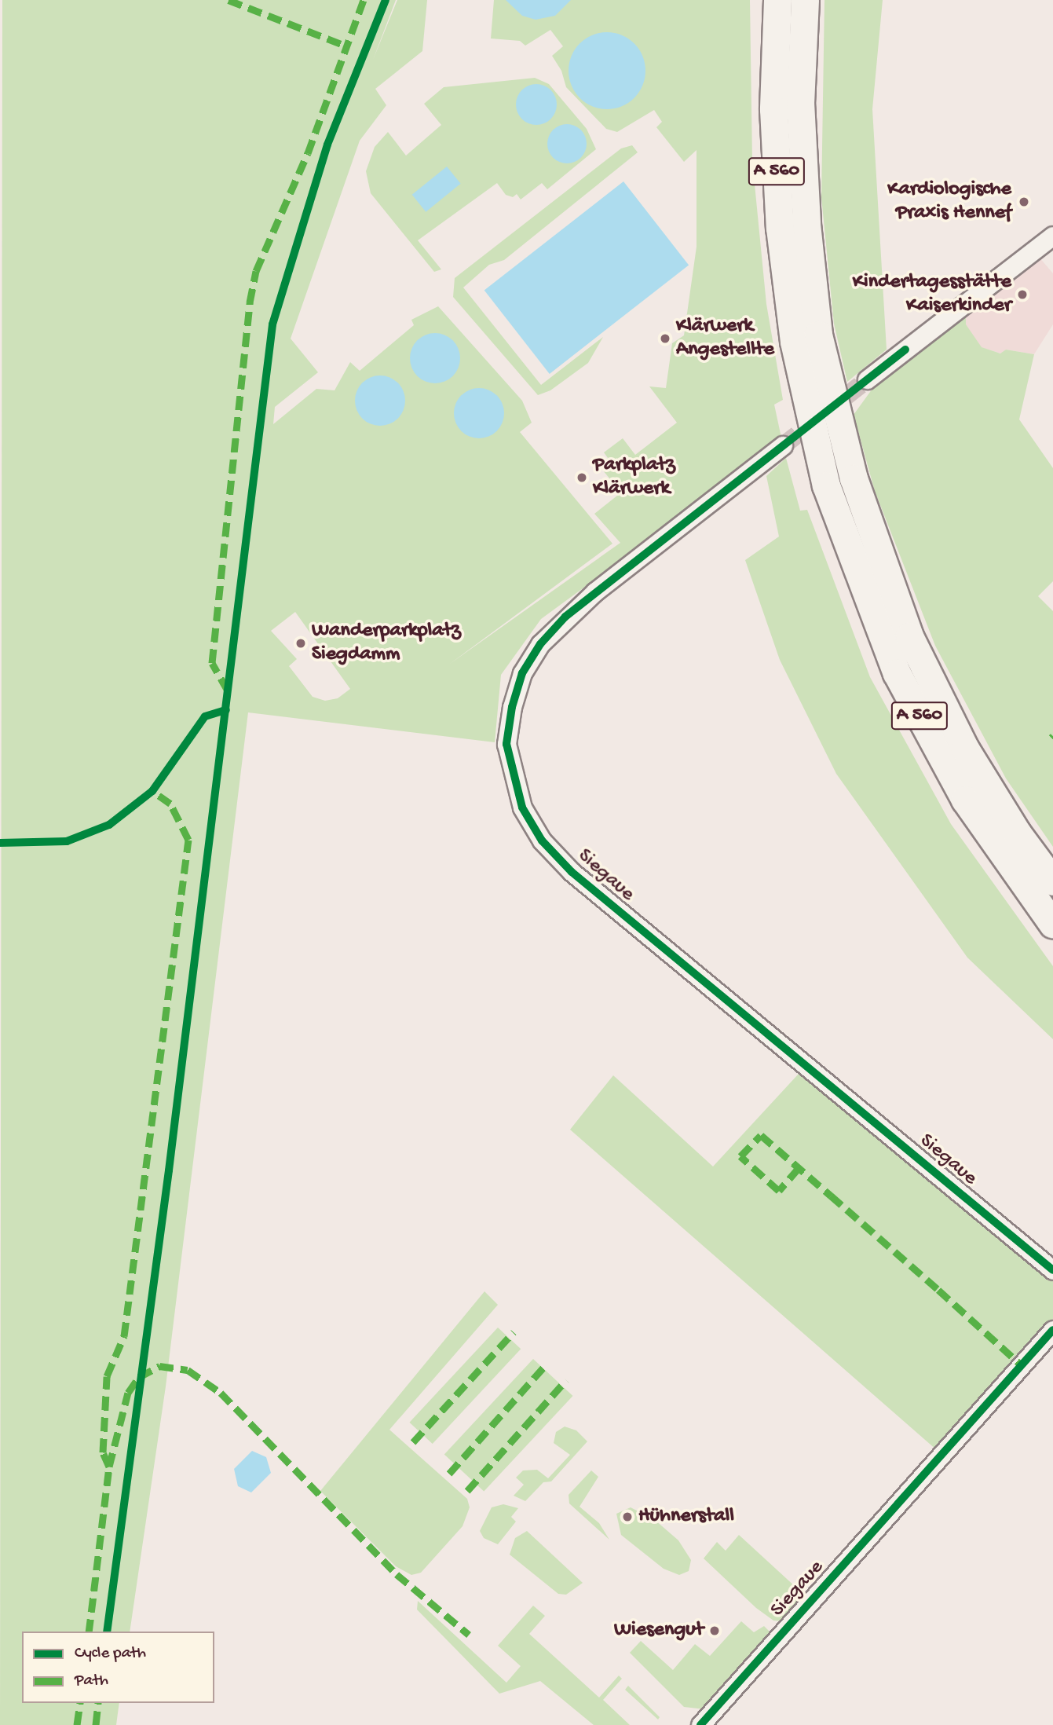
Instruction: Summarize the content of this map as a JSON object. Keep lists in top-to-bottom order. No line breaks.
{"streets":{"highway":["A 560"],"street":["Siegaue"]},"places":["Kardiologische Praxis Hennef","Kindertagesstätte Kaiserkinder","Klärwerk Angestellte","Parkplatz Klärwerk","Wanderparkplatz Siegdamm","Hühnerstall","Wiesengut"],"legend":["Cycle path","Path"]}
